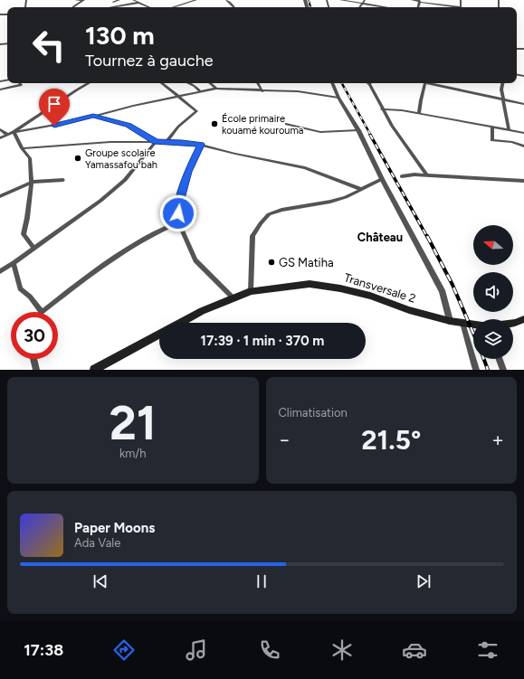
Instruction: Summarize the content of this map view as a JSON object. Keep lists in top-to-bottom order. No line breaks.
{"streets":{"main road":["Transversale 2"]},"districts":["Château"],"places":["École primaire kouamé kourouma","Groupe scolaire Yamassafou bah","GS Matiha"],"north":"left","page":{"turn":["130 m","Tournez à gauche"],"limit":"30","trip":"17:39 · 1 min · 370 m","tile":[["21","km/h"],"Climatisation"],"heat":["−","21.5°","+"],"song":["Paper Moons","Ada Vale"],"tabs":"17:38"}}
